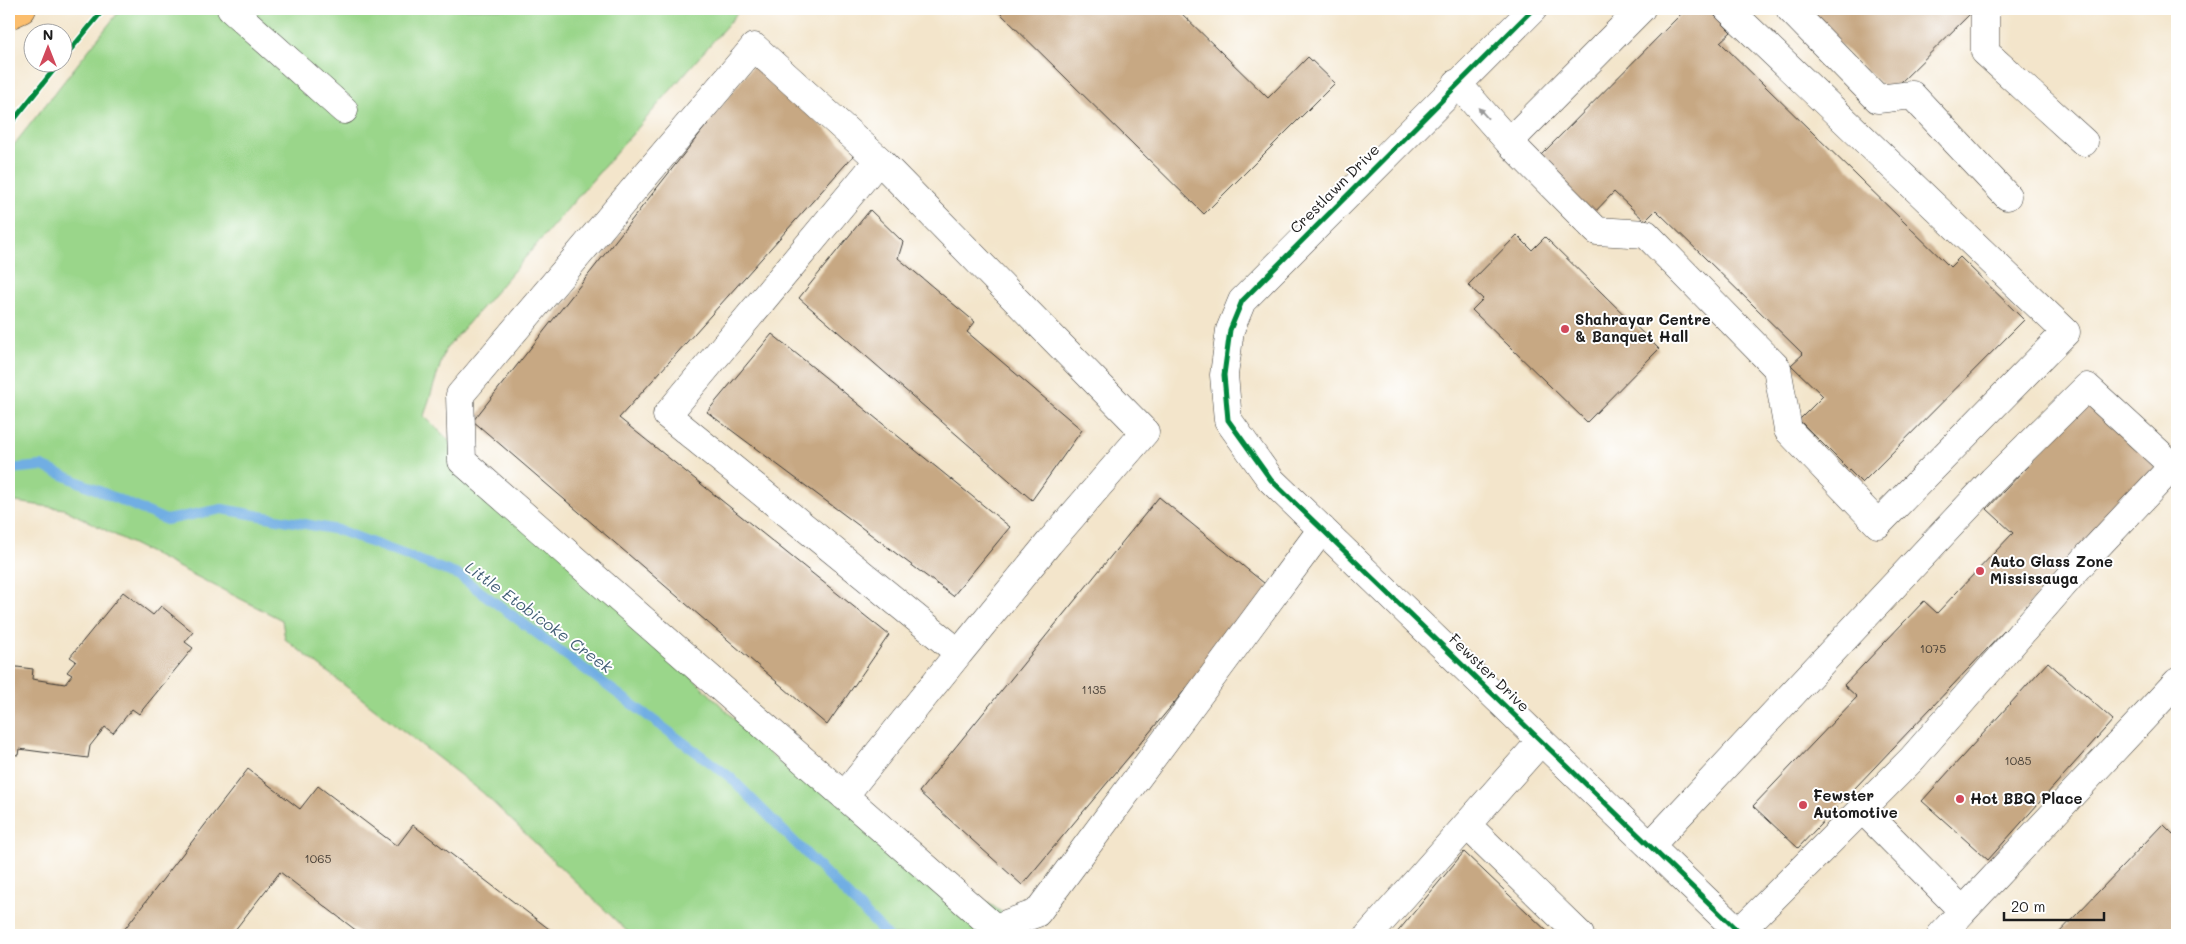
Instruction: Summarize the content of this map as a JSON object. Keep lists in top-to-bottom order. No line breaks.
{"streets":{"street":["Crestlawn Drive","Fewster Drive"]},"crossings":[["Crestlawn Drive","Fewster Drive"]],"water":["Little Etobicoke Creek"],"places":["Shahrayar Centre & Banquet Hall","Auto Glass Zone Mississauga","Hot BBQ Place","Fewster Automotive"],"house_numbers":["1075","1135","1085","1065"],"scale_bar":"20 m","north":"top"}
